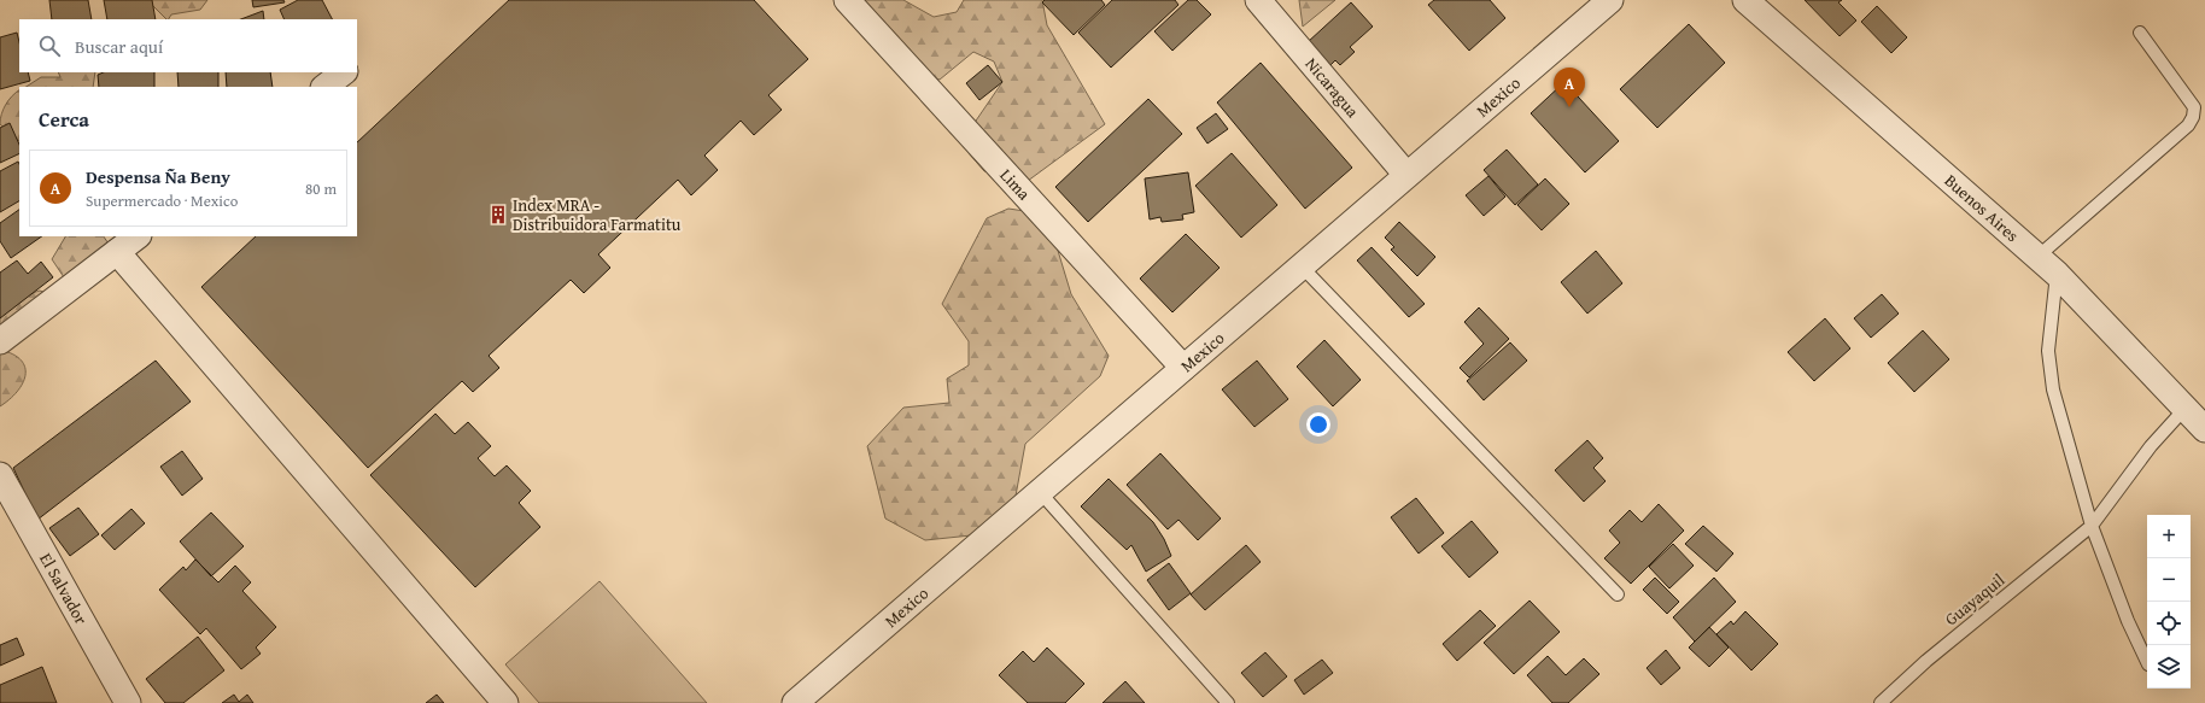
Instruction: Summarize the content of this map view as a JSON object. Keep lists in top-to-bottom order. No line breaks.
{"streets":{"street":["Nicaragua","Mexico","Lima","Buenos Aires","El Salvador"],"lane":["Guayaquil"]},"crossings":[["Nicaragua","Mexico"],["Mexico","Lima"],["Buenos Aires","Guayaquil"]],"places":{"building":["Index MRA - Distribuidora Farmatitu"]},"page":{"search":"Buscar aquí","pins":"A","heading":"Cerca","list":[{"mark":"A","name":"Despensa Ña Beny","note":"Supermercado · Mexico","value":"80 m"}],"map_buttons":["+","−"]}}
